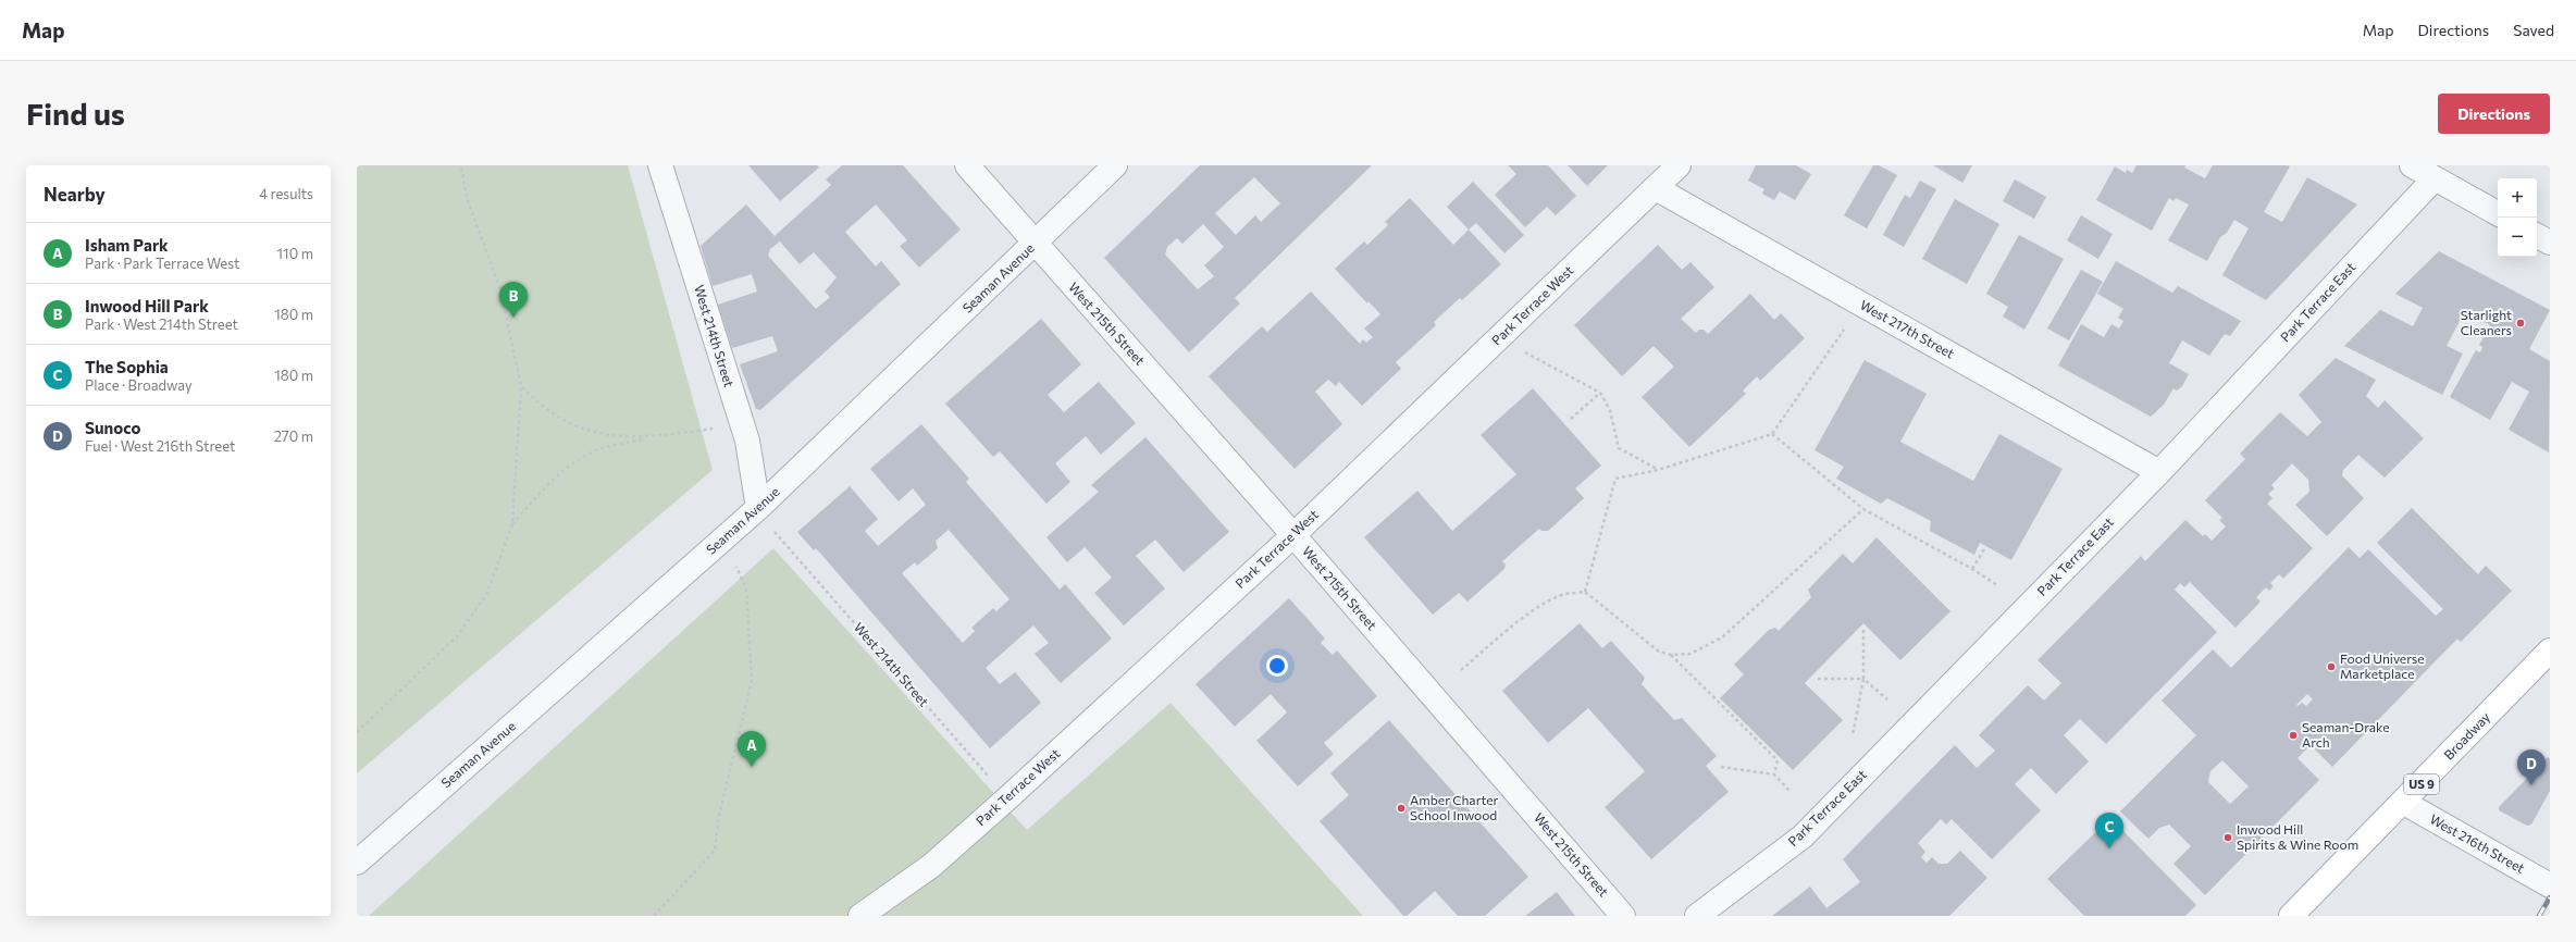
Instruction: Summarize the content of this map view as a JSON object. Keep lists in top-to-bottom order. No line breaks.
{"streets":{"main road":["Broadway","US 9"],"street":["Seaman Avenue","Park Terrace East","Park Terrace West","West 215th Street","West 217th Street","West 214th Street","West 216th Street"]},"crossings":[["Seaman Avenue","West 215th Street"],["Seaman Avenue","West 214th Street"],["Park Terrace East","West 217th Street"],["Park Terrace West","West 215th Street"],["Park Terrace West","West 217th Street"],["Park Terrace West","West 214th Street"],["Broadway","West 216th Street"]],"places":["Starlight Cleaners","Food Universe Marketplace","Seaman-Drake Arch","Amber Charter School Inwood","Inwood Hill Spirits & Wine Room"],"page":{"header":"Map","nav":["Map","Directions","Saved"],"buttons":"Directions","title":"Find us","heading":["Nearby","4 results"],"map_buttons":["+","−"],"list":[{"mark":"A","name":"Isham Park","note":"Park · Park Terrace West","value":"110 m"},{"mark":"B","name":"Inwood Hill Park","note":"Park · West 214th Street","value":"180 m"},{"mark":"C","name":"The Sophia","note":"Place · Broadway","value":"180 m"},{"mark":"D","name":"Sunoco","note":"Fuel · West 216th Street","value":"270 m"}],"pins":["B","A","D","C"]}}
